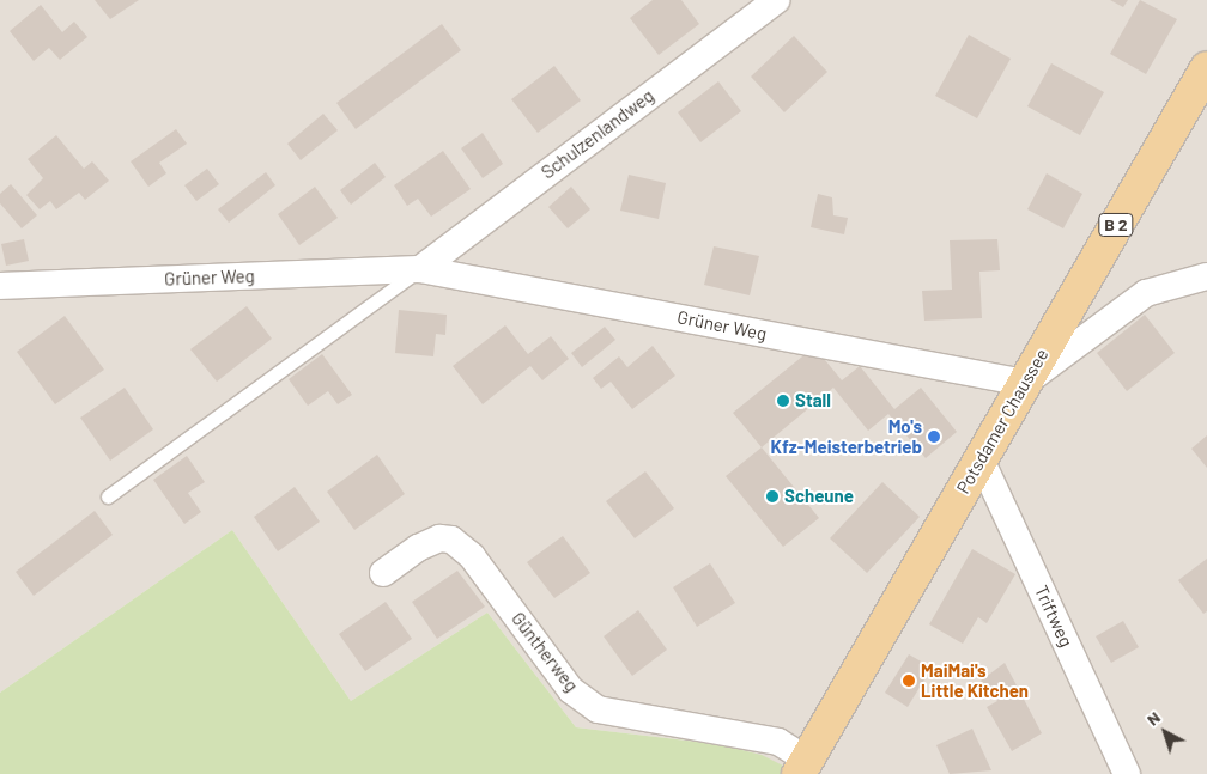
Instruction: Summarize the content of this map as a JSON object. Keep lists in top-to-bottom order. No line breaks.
{"streets":{"main road":["B 2","Potsdamer Chaussee"],"street":["Schulzenlandweg","Grüner Weg","Triftweg","Güntherweg"]},"crossings":[["Schulzenlandweg","Grüner Weg"],["Grüner Weg","Potsdamer Chaussee"],["Potsdamer Chaussee","Triftweg"],["Potsdamer Chaussee","Güntherweg"]],"places":["Stall","Mo's Kfz-Meisterbetrieb","Scheune","MaiMai's Little Kitchen"],"north":"top left"}
